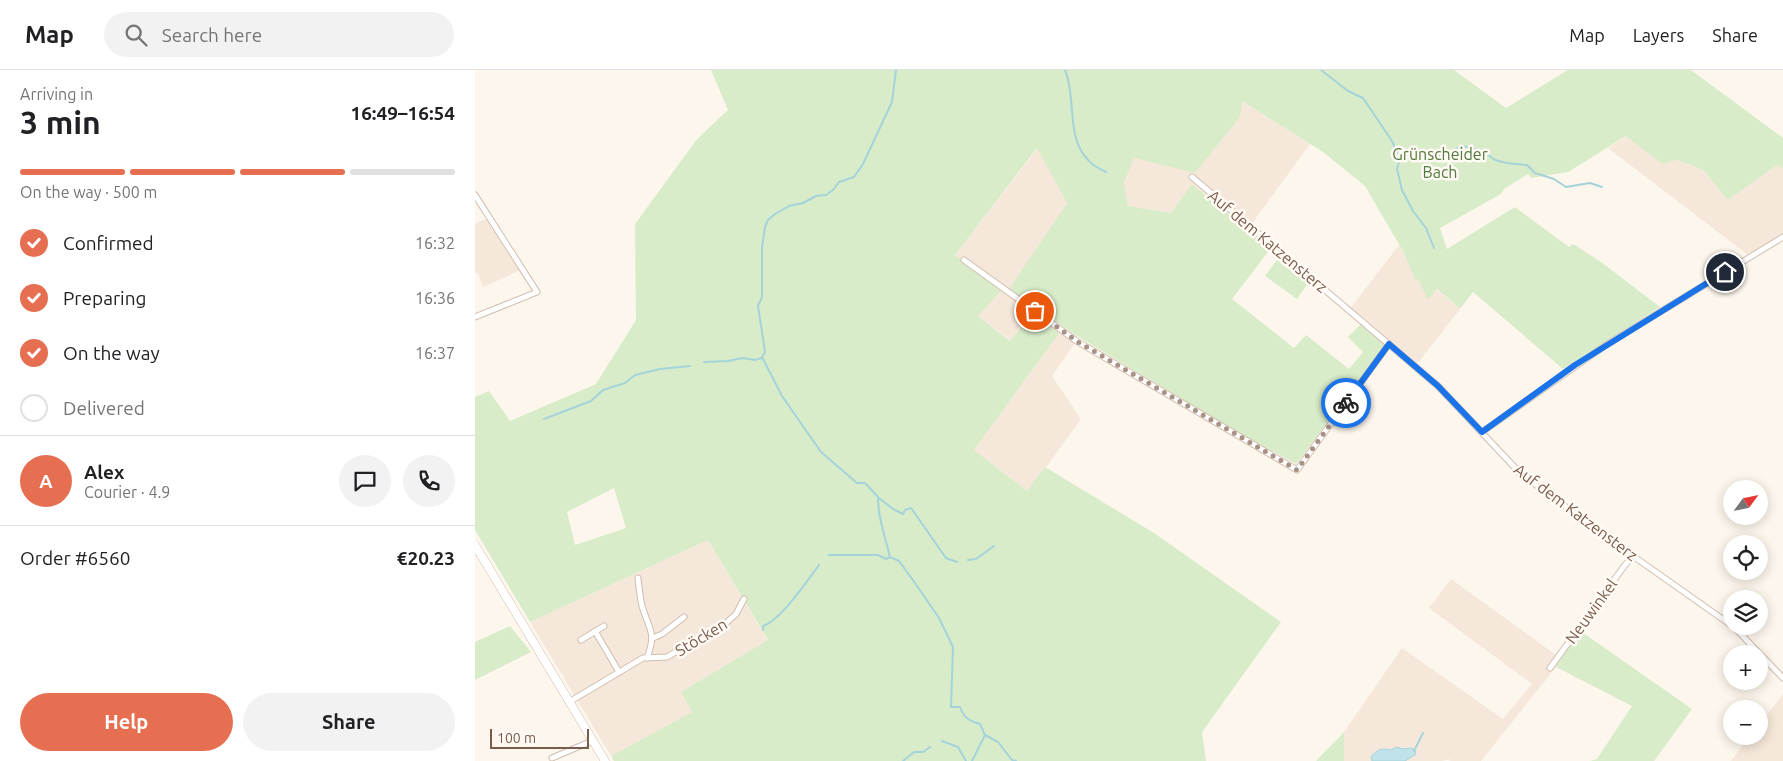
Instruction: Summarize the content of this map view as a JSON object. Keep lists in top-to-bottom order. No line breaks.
{"streets":{"street":["Auf dem Katzensterz","Neuwinkel","Stöcken"]},"crossings":[["Auf dem Katzensterz","Neuwinkel"]],"parks":["Grünscheider Bach"],"scale_bar":"100 m","north":"top right","page":{"header":"Map","search":"Search here","nav":["Map","Layers","Share"],"heading":["3 min","Arriving in","16:49–16:54"],"panel":["Alex","Courier · 4.9","Order #6560","€20.23"],"bar":"On the way · 500 m","list":[["Confirmed","16:32"],["Preparing","16:36"],["On the way","16:37"],"Delivered"],"round":"A","map_buttons":["+","−"],"buttons":["Help","Share"],"scale":"100 m"}}
